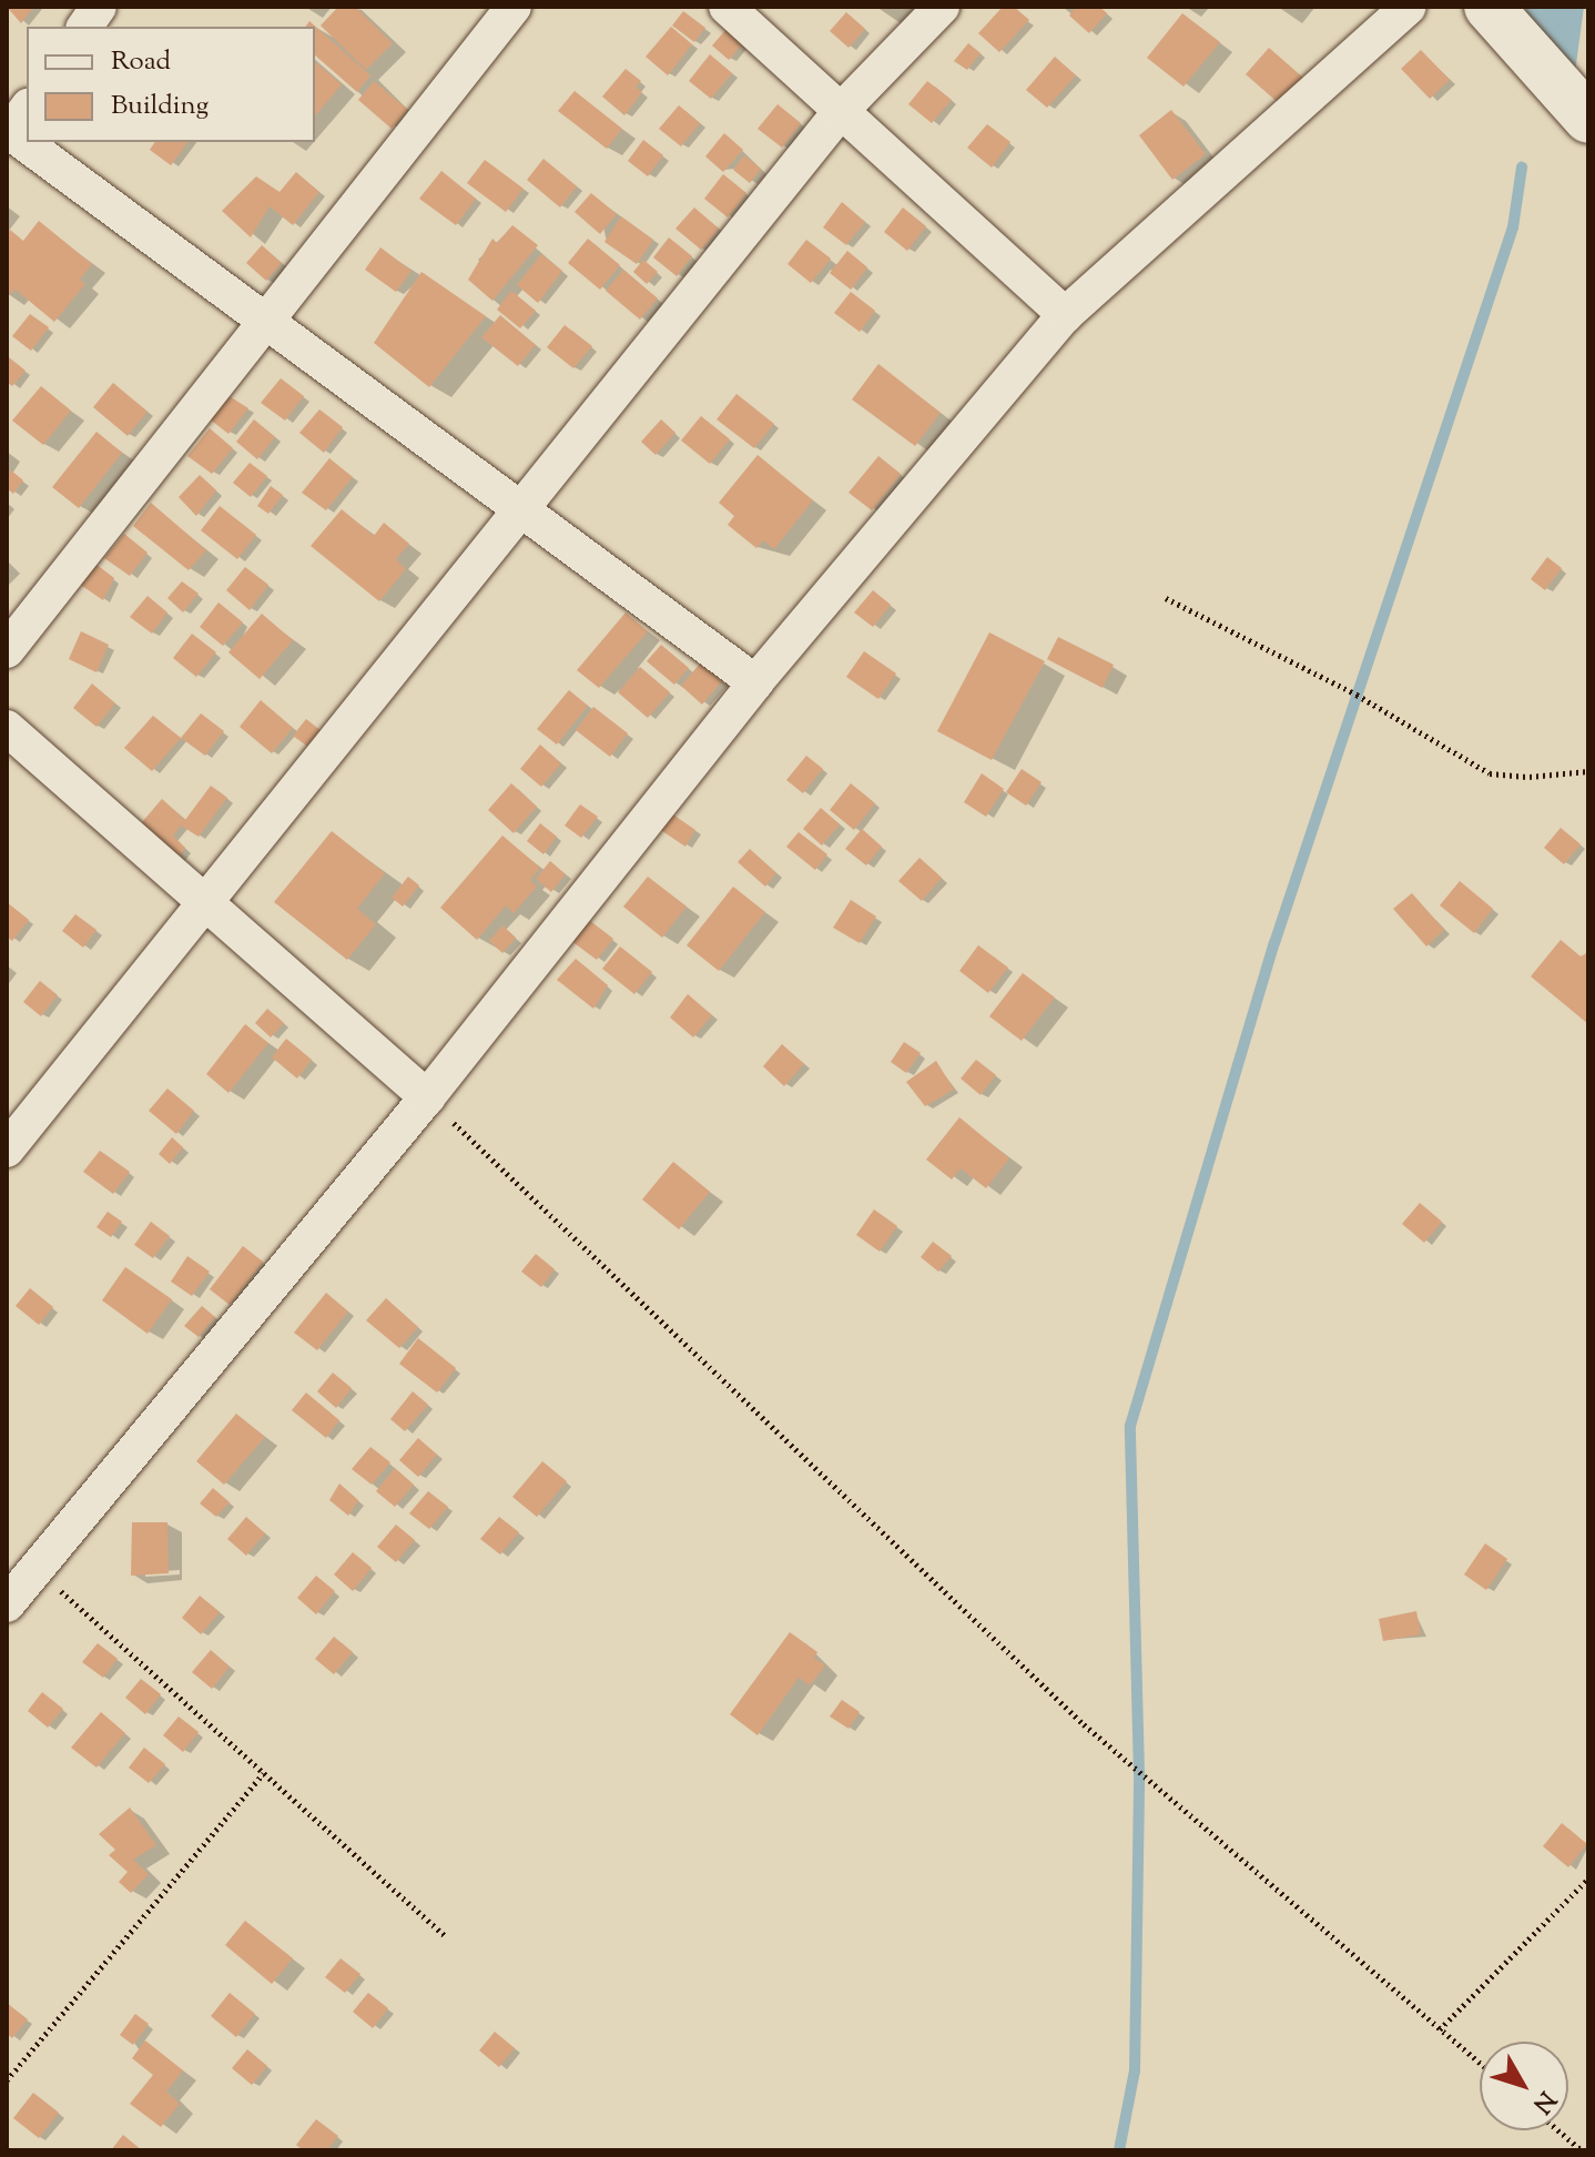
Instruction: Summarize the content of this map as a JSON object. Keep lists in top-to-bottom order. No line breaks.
{"legend":["Road","Building"],"north":"bottom right"}
